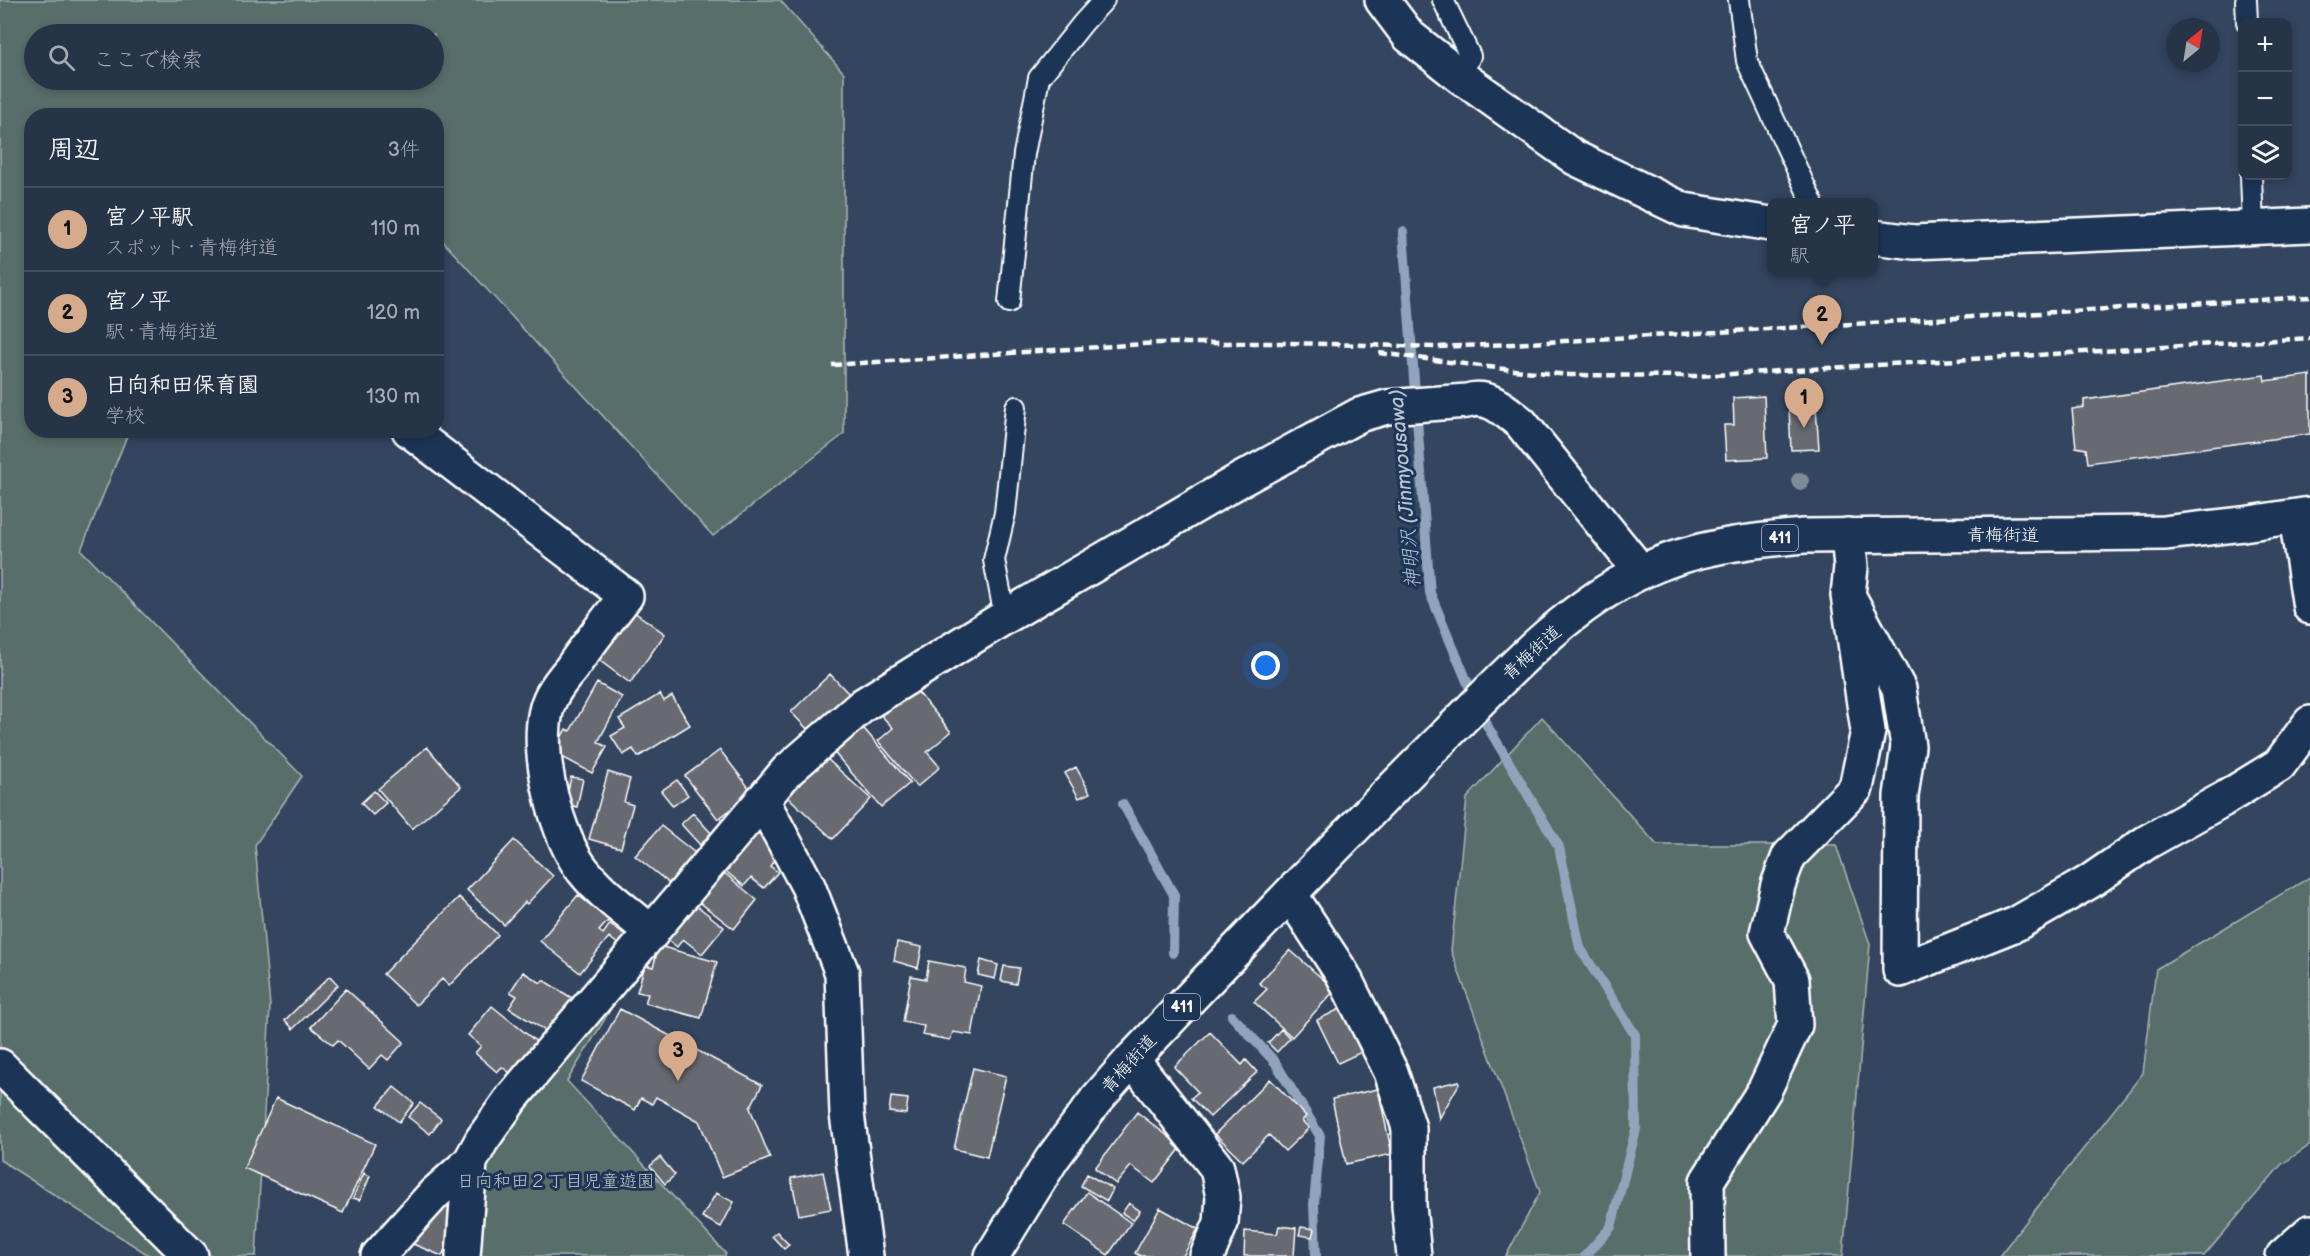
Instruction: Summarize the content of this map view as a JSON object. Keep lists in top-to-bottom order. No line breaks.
{"streets":{"main road":["青梅街道","411"]},"water":["神明沢 (Jinmyousawa)"],"parks":["日向和田２丁目児童遊園"],"north":"top right","page":{"map_buttons":["+","−"],"search":"ここで検索","heading":["周辺","3件"],"list":[{"mark":"1","name":"宮ノ平駅","note":"スポット · 青梅街道","value":"110 m"},{"mark":"2","name":"宮ノ平","note":"駅 · 青梅街道","value":"120 m"},{"mark":"3","name":"日向和田保育園","note":"学校","value":"130 m"}],"popup":["宮ノ平","駅"],"pins":["2","1","3"]}}
